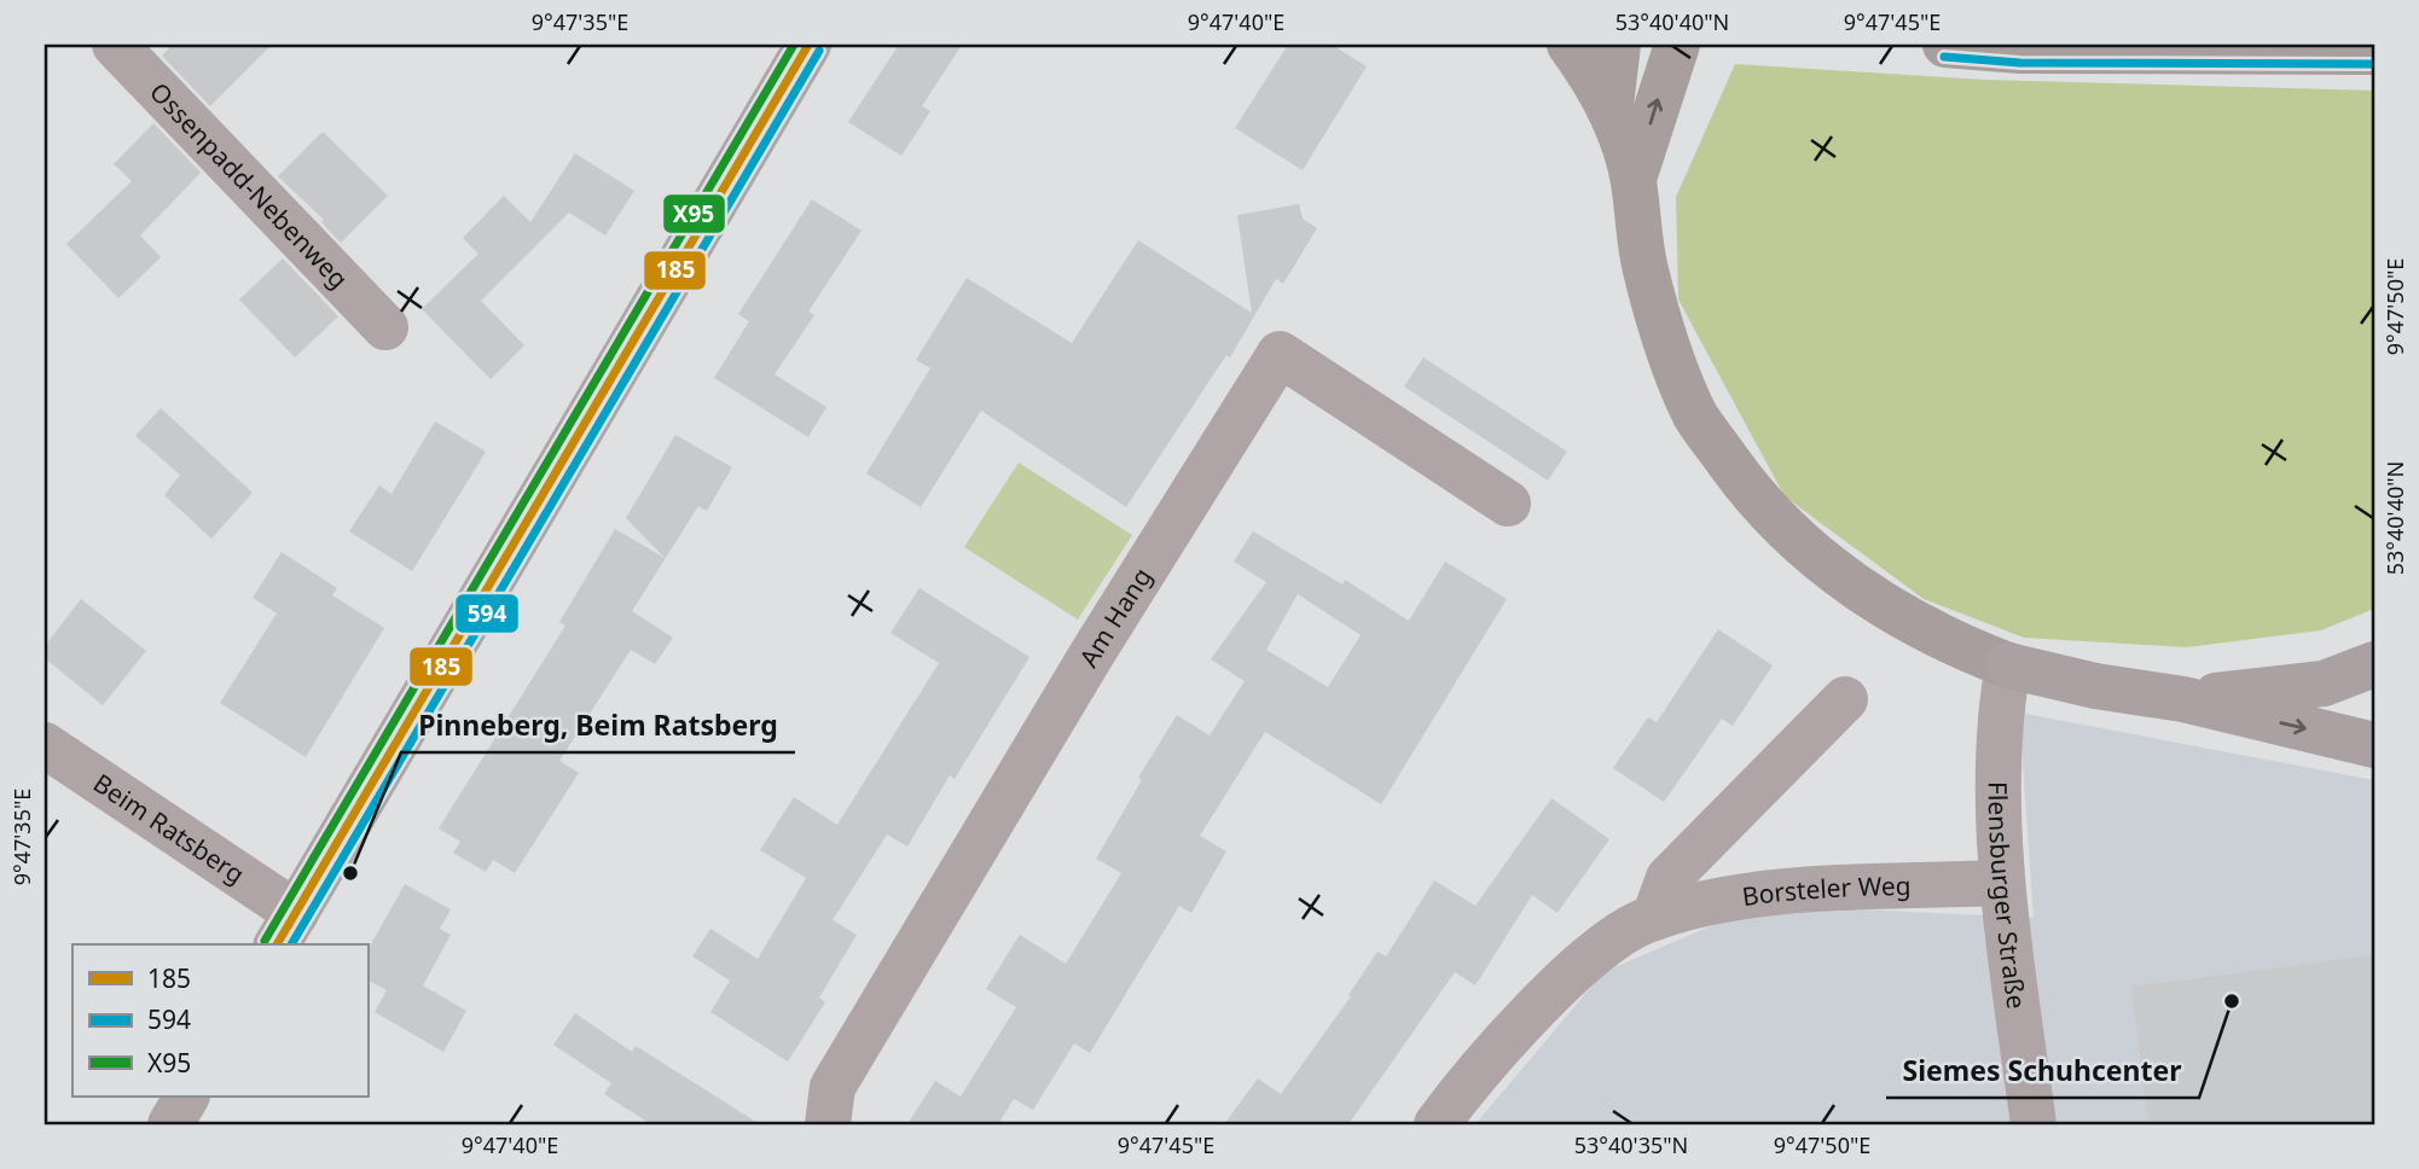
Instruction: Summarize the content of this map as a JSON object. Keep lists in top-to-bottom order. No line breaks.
{"streets":{"street":["Ossenpadd-Nebenweg","Am Hang","Beim Ratsberg","Borsteler Weg","Flensburger Straße"]},"crossings":[["Borsteler Weg","Flensburger Straße"]],"places":["Pinneberg, Beim Ratsberg","Siemes Schuhcenter"],"lines":["transit line 185","transit line X95","transit line 594"],"legend":["185","594","X95"],"coordinates":["9°47'35\"E","9°47'40\"E","53°40'40\"N","9°47'45\"E","9°47'50\"E","53°40'35\"N"]}
